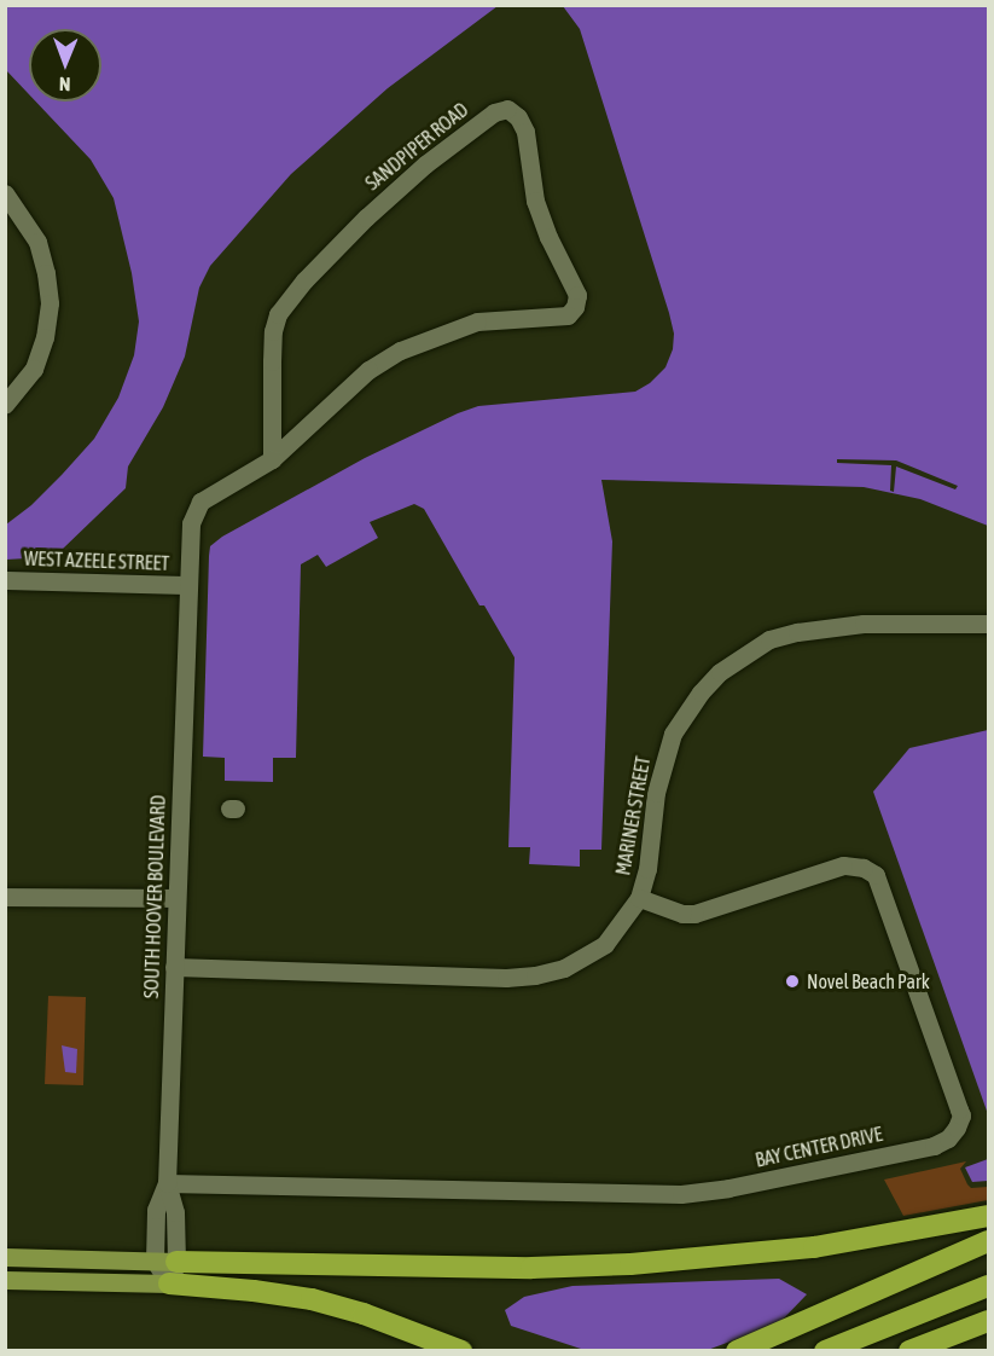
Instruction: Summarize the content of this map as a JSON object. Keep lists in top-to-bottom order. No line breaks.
{"streets":{"street":["SANDPIPER ROAD","WEST AZEELE STREET","MARINER STREET","SOUTH HOOVER BOULEVARD","BAY CENTER DRIVE"]},"crossings":[["SANDPIPER ROAD","SOUTH HOOVER BOULEVARD"],["WEST AZEELE STREET","SOUTH HOOVER BOULEVARD"],["MARINER STREET","SOUTH HOOVER BOULEVARD"],["MARINER STREET","BAY CENTER DRIVE"],["SOUTH HOOVER BOULEVARD","BAY CENTER DRIVE"]],"places":["Novel Beach Park"],"north":"bottom"}
